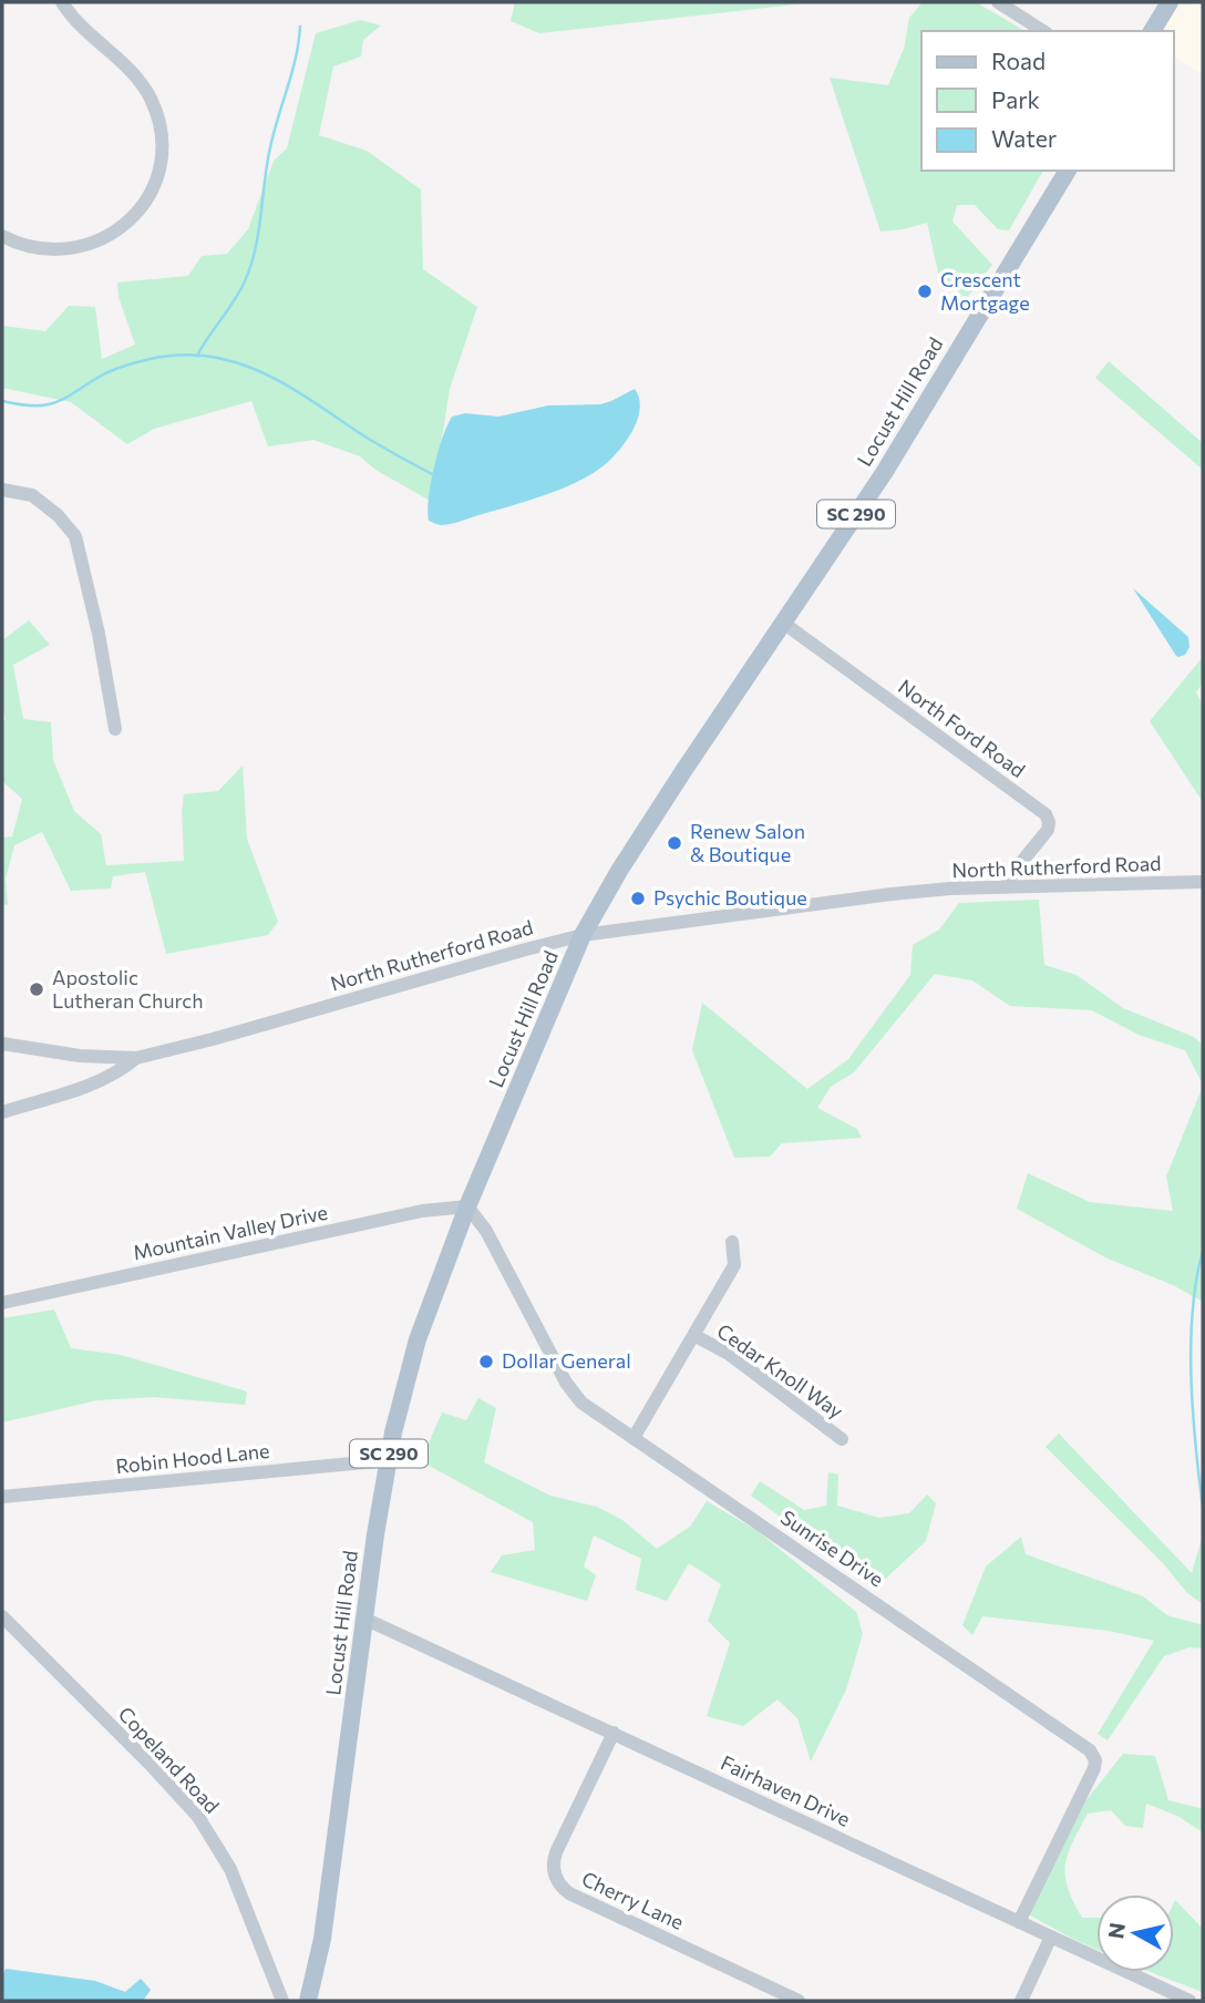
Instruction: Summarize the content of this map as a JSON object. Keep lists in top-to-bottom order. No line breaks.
{"streets":{"main road":["Locust Hill Road","SC 290"],"street":["North Ford Road","North Rutherford Road","Mountain Valley Drive","Cedar Knoll Way","Robin Hood Lane","Sunrise Drive","Copeland Road","Fairhaven Drive","Cherry Lane"]},"crossings":[["Locust Hill Road","North Ford Road"],["Locust Hill Road","North Rutherford Road"],["Locust Hill Road","Mountain Valley Drive"],["Locust Hill Road","Robin Hood Lane"],["Locust Hill Road","Sunrise Drive"],["Locust Hill Road","Fairhaven Drive"],["North Ford Road","North Rutherford Road"],["Mountain Valley Drive","Sunrise Drive"],["Sunrise Drive","Fairhaven Drive"],["Fairhaven Drive","Cherry Lane"]],"places":["Crescent Mortgage","Renew Salon & Boutique","Psychic Boutique","Apostolic Lutheran Church","Dollar General"],"legend":["Road","Park","Water"],"north":"left"}
